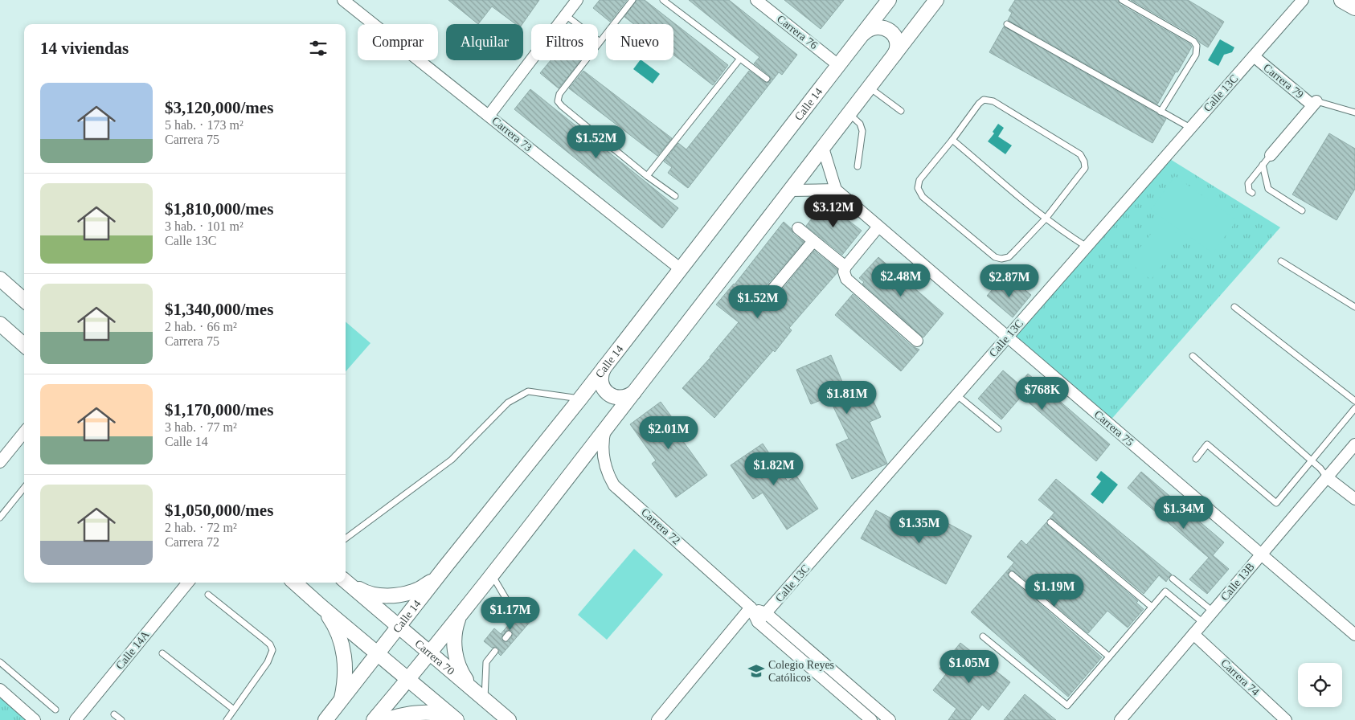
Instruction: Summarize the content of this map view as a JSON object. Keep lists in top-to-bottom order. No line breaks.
{"streets":{"street":["Carrera 76","Carrera 79","Calle 13C","Calle 14","Carrera 73","Carrera 75","Carrera 72","Calle 13B","Calle 14A","Carrera 70","Carrera 74"]},"crossings":[["Carrera 76","Calle 14"],["Carrera 79","Calle 13C"],["Calle 13C","Carrera 75"],["Calle 13C","Carrera 72"],["Calle 14","Carrera 73"],["Calle 14","Carrera 70"],["Carrera 75","Calle 13B"],["Calle 13B","Carrera 74"]],"places":{"school or university":["Colegio Reyes Católicos"]},"page":{"chip":["Comprar","Alquilar","Filtros","Nuevo"],"heading":"14 viviendas","list":[{"name":"$3,120,000/mes","note":"5 hab. · 173 m² · Carrera 75"},{"name":"$1,810,000/mes","note":"3 hab. · 101 m² · Calle 13C"},{"name":"$1,340,000/mes","note":"2 hab. · 66 m² · Carrera 75"},{"name":"$1,170,000/mes","note":"3 hab. · 77 m² · Calle 14"},{"name":"$1,050,000/mes","note":"2 hab. · 72 m² · Carrera 72"}],"price":["$1.52M","$3.12M","$2.48M","$2.87M","$1.52M","$768K","$1.81M","$2.01M","$1.82M","$1.34M","$1.35M","$1.19M","$1.17M","$1.05M"]}}
